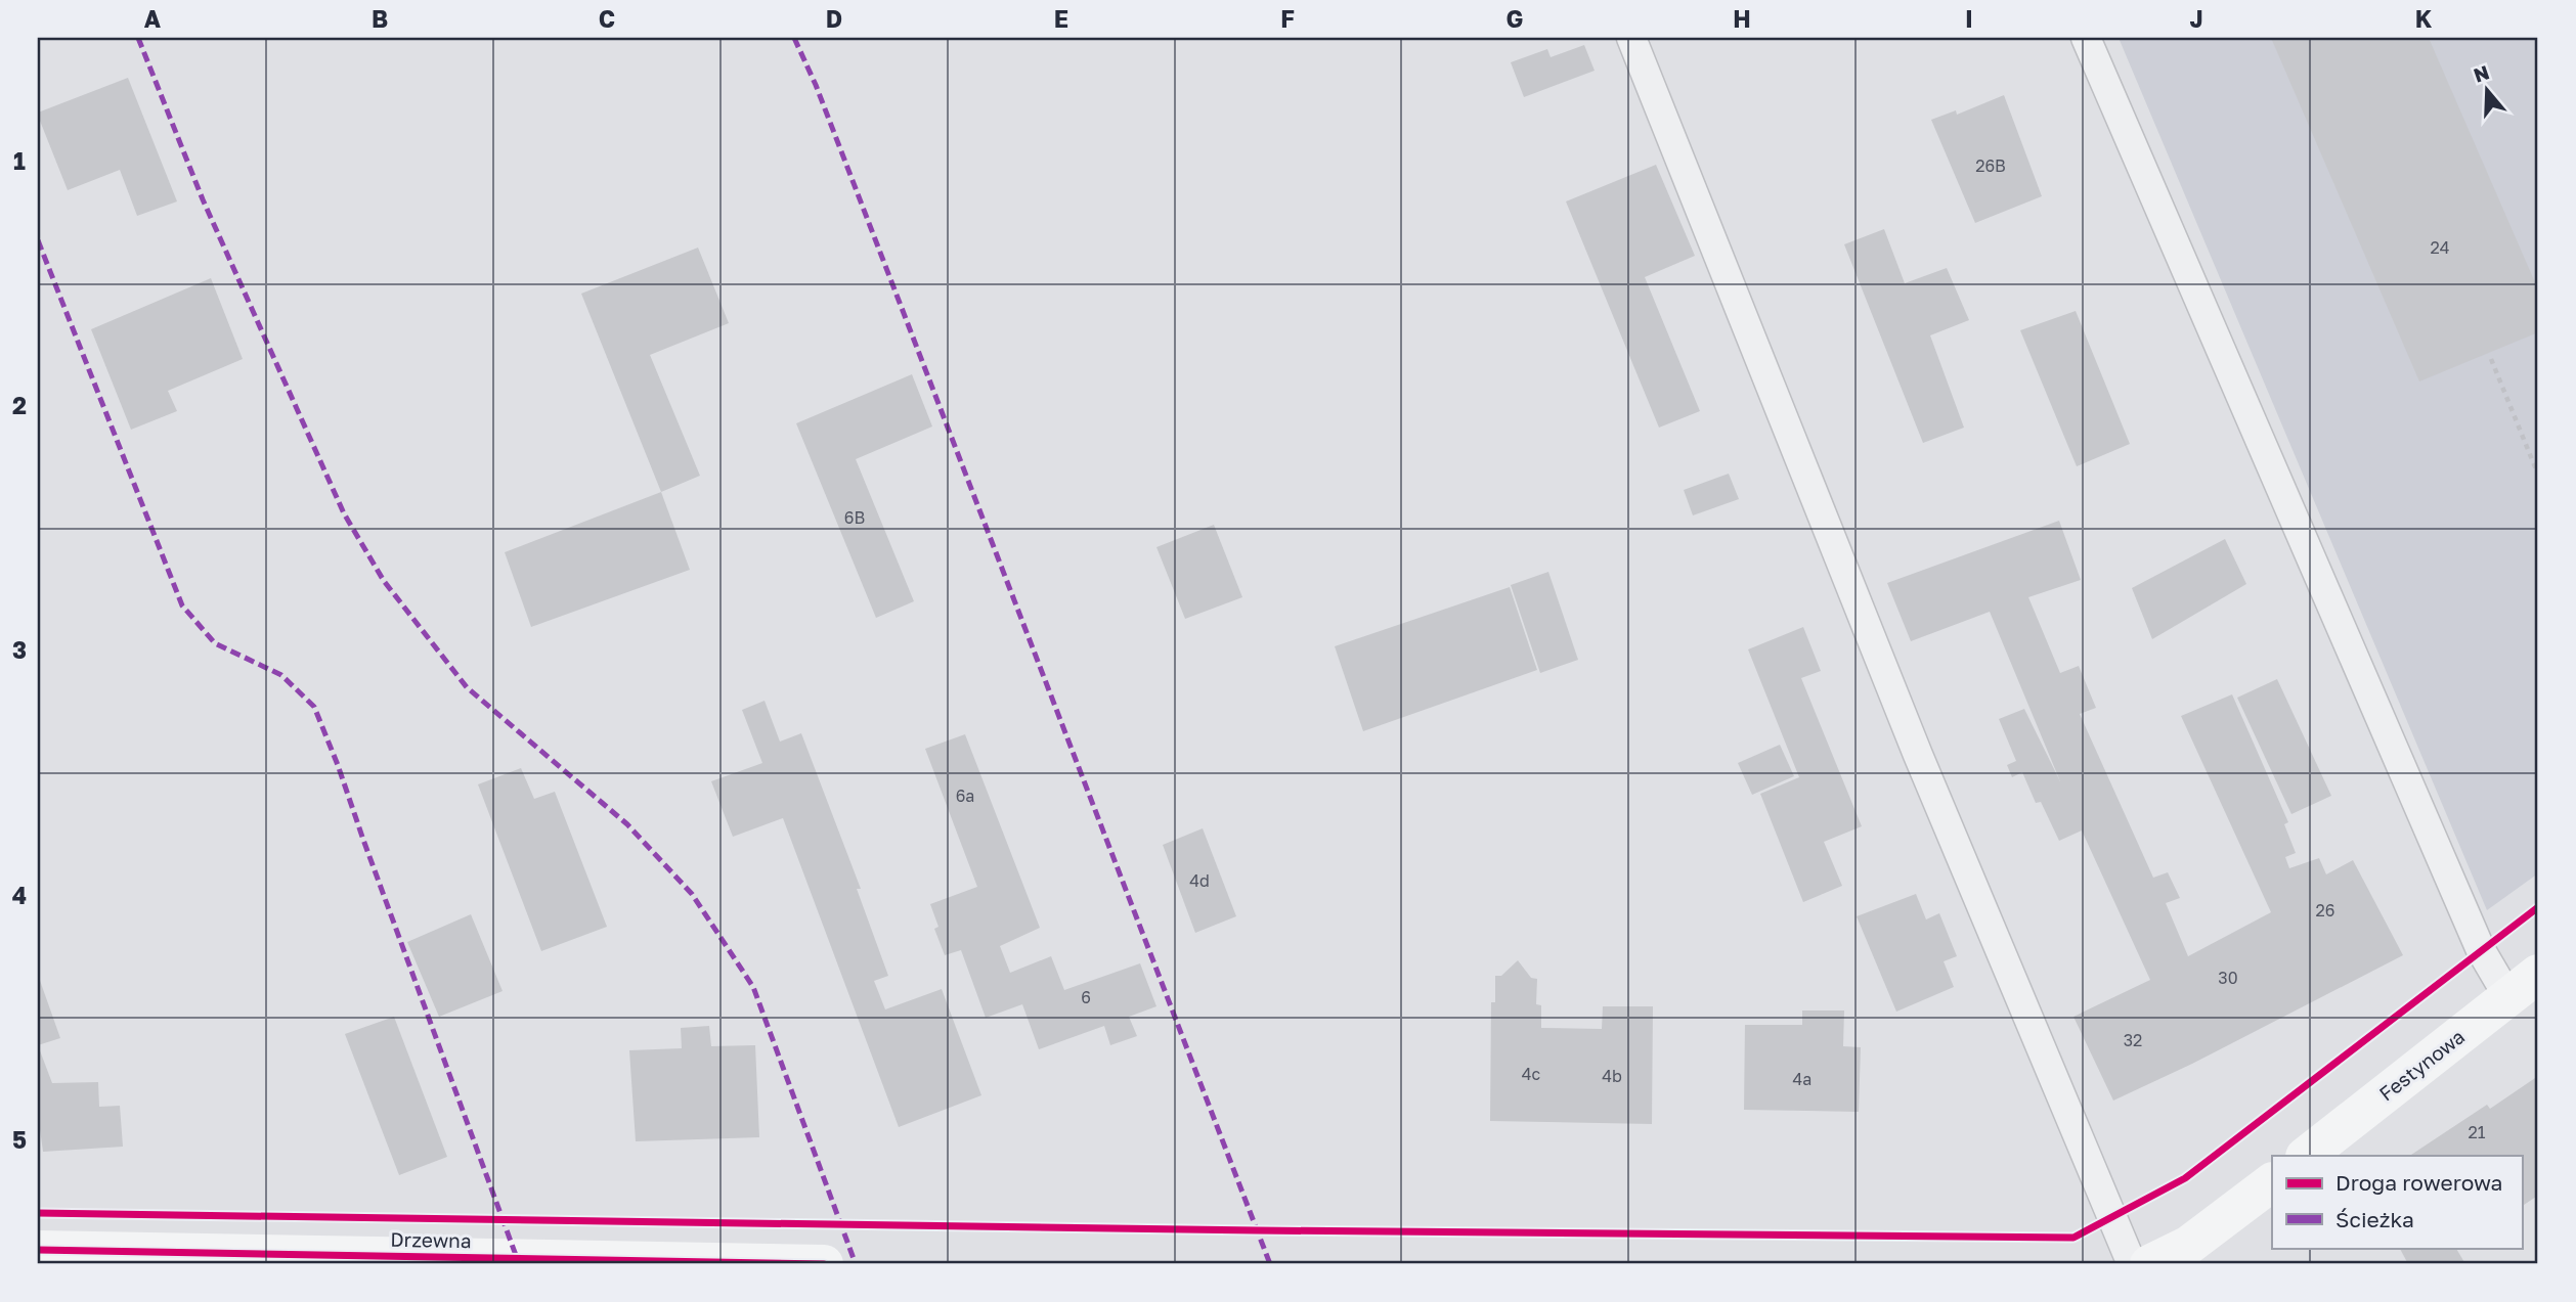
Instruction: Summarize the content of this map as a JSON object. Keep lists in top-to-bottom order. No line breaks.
{"streets":{"street":["Festynowa","Drzewna"]},"house_numbers":["26B","24","6B","6a","4d","26","30","6","32","4c","4b","4a","21"],"legend":["Droga rowerowa","Ścieżka"],"north":"top","grid":{"columns":["A","B","C","D","E","F","G","H","I","J","K"],"rows":["1","2","3","4","5"]}}
